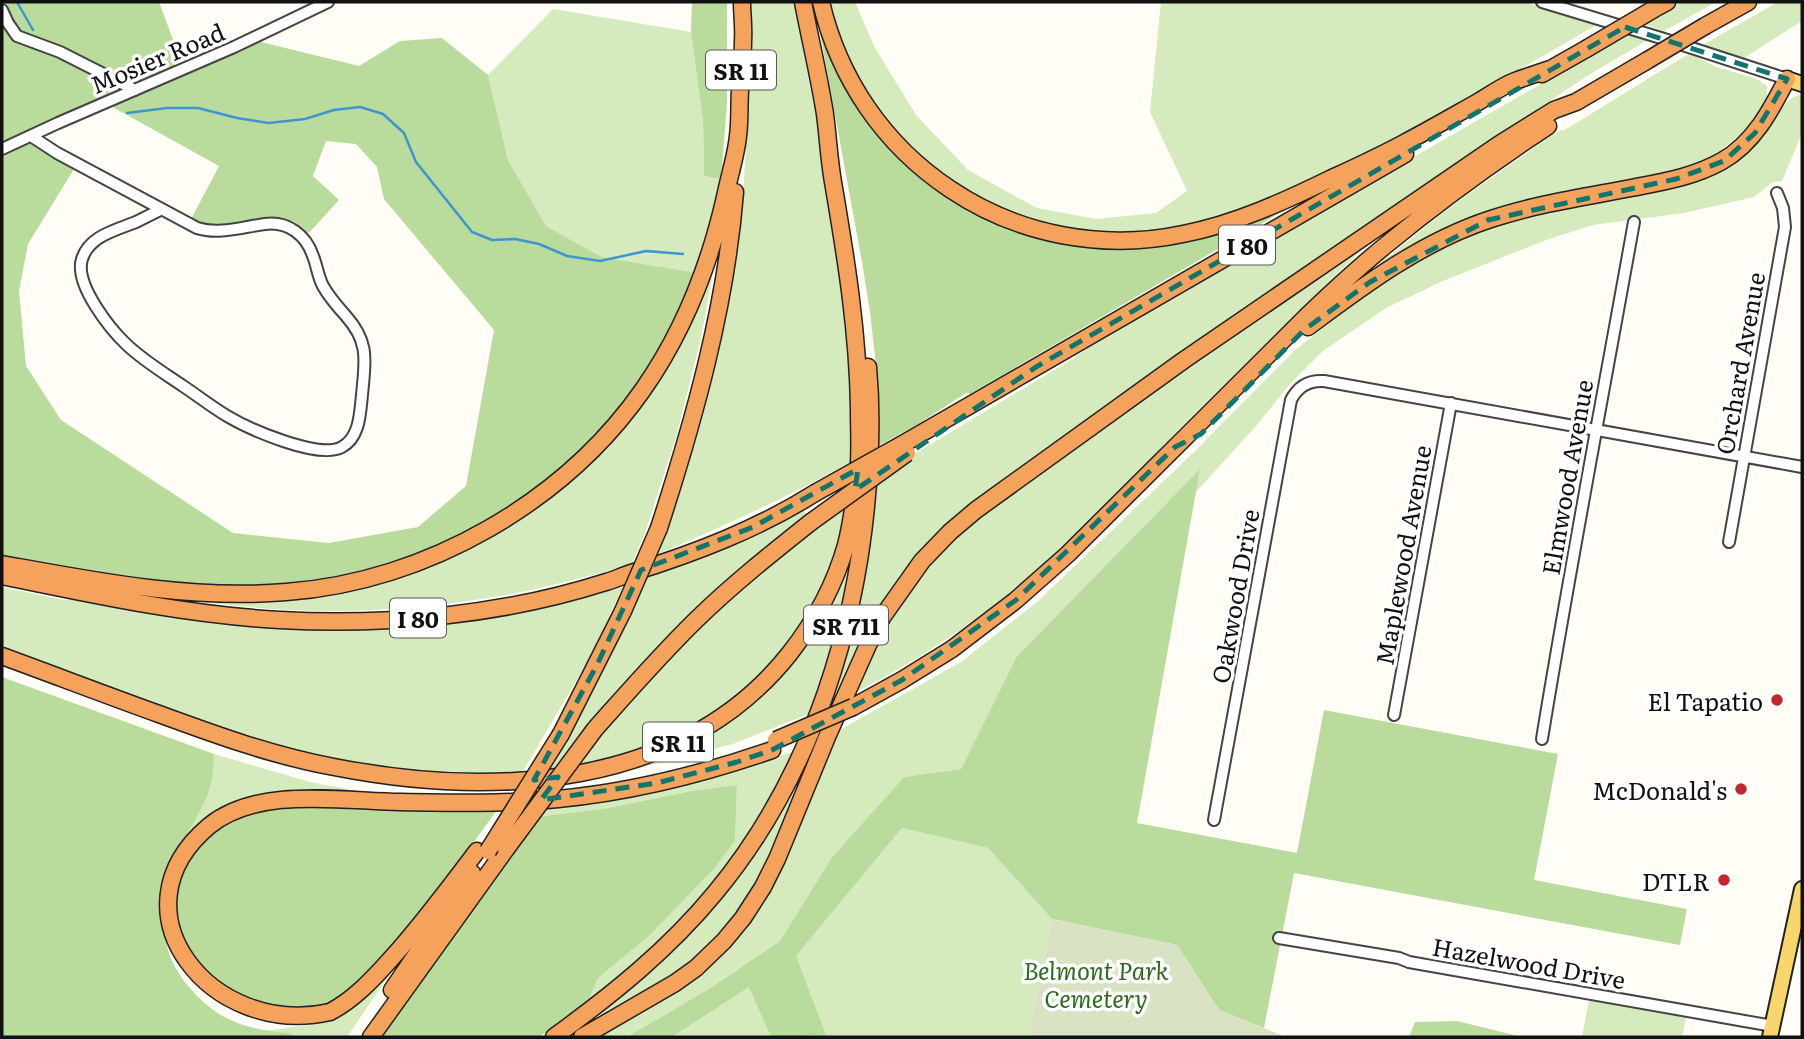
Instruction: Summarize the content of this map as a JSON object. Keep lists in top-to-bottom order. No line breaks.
{"streets":{"highway":["SR 11","I 80","SR 711"],"street":["Mosier Road","Orchard Avenue","Elmwood Avenue","Maplewood Avenue","Oakwood Drive","Hazelwood Drive"]},"crossings":[["SR 11","SR 711"],["Maplewood Avenue","Oakwood Drive"]],"parks":["Belmont Park Cemetery"],"places":["El Tapatio","McDonald's","DTLR"]}
